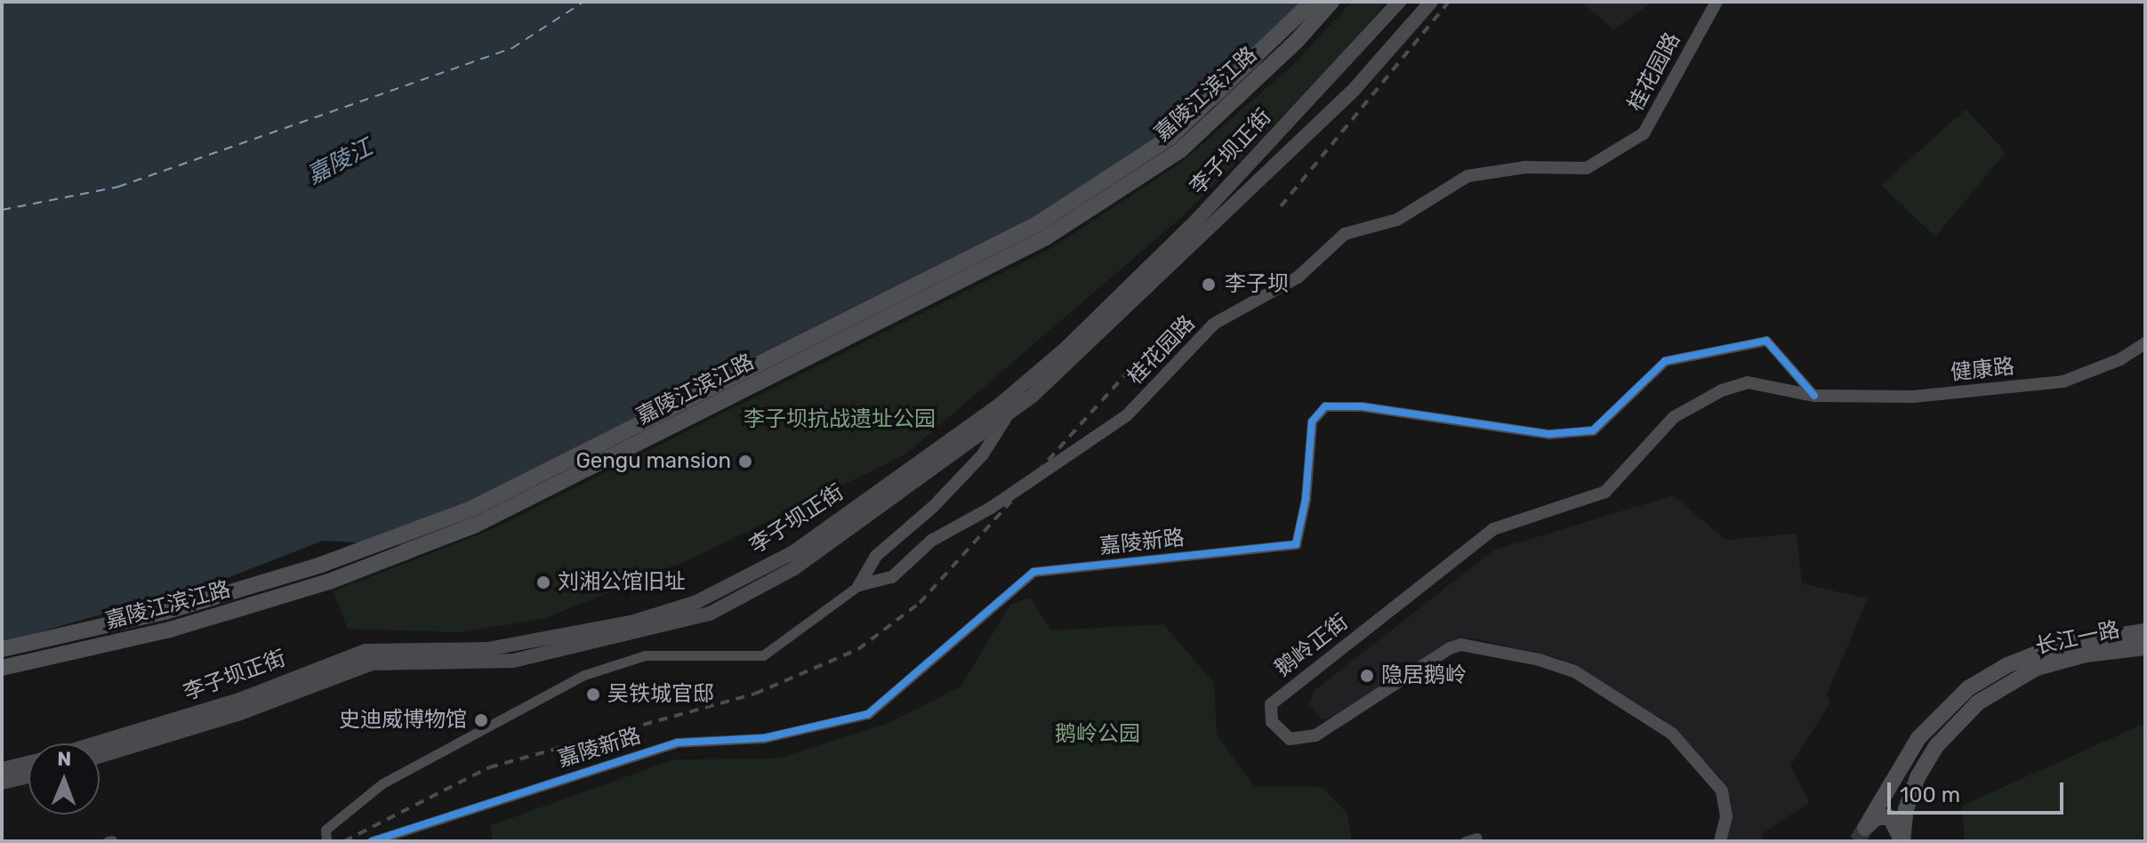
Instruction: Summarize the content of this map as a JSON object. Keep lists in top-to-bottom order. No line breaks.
{"streets":{"main road":["嘉陵江滨江路","李子坝正街","长江一路"],"street":["桂花园路","健康路","嘉陵新路","鹅岭正街"]},"crossings":[["健康路","嘉陵新路"],["健康路","鹅岭正街"],["嘉陵新路","鹅岭正街"]],"water":["嘉陵江"],"parks":["李子坝抗战遗址公园","鹅岭公园"],"places":["李子坝","Gengu mansion","刘湘公馆旧址","隐居鹅岭","吴铁城官邸","史迪威博物馆"],"scale_bar":"100 m","north":"top"}
